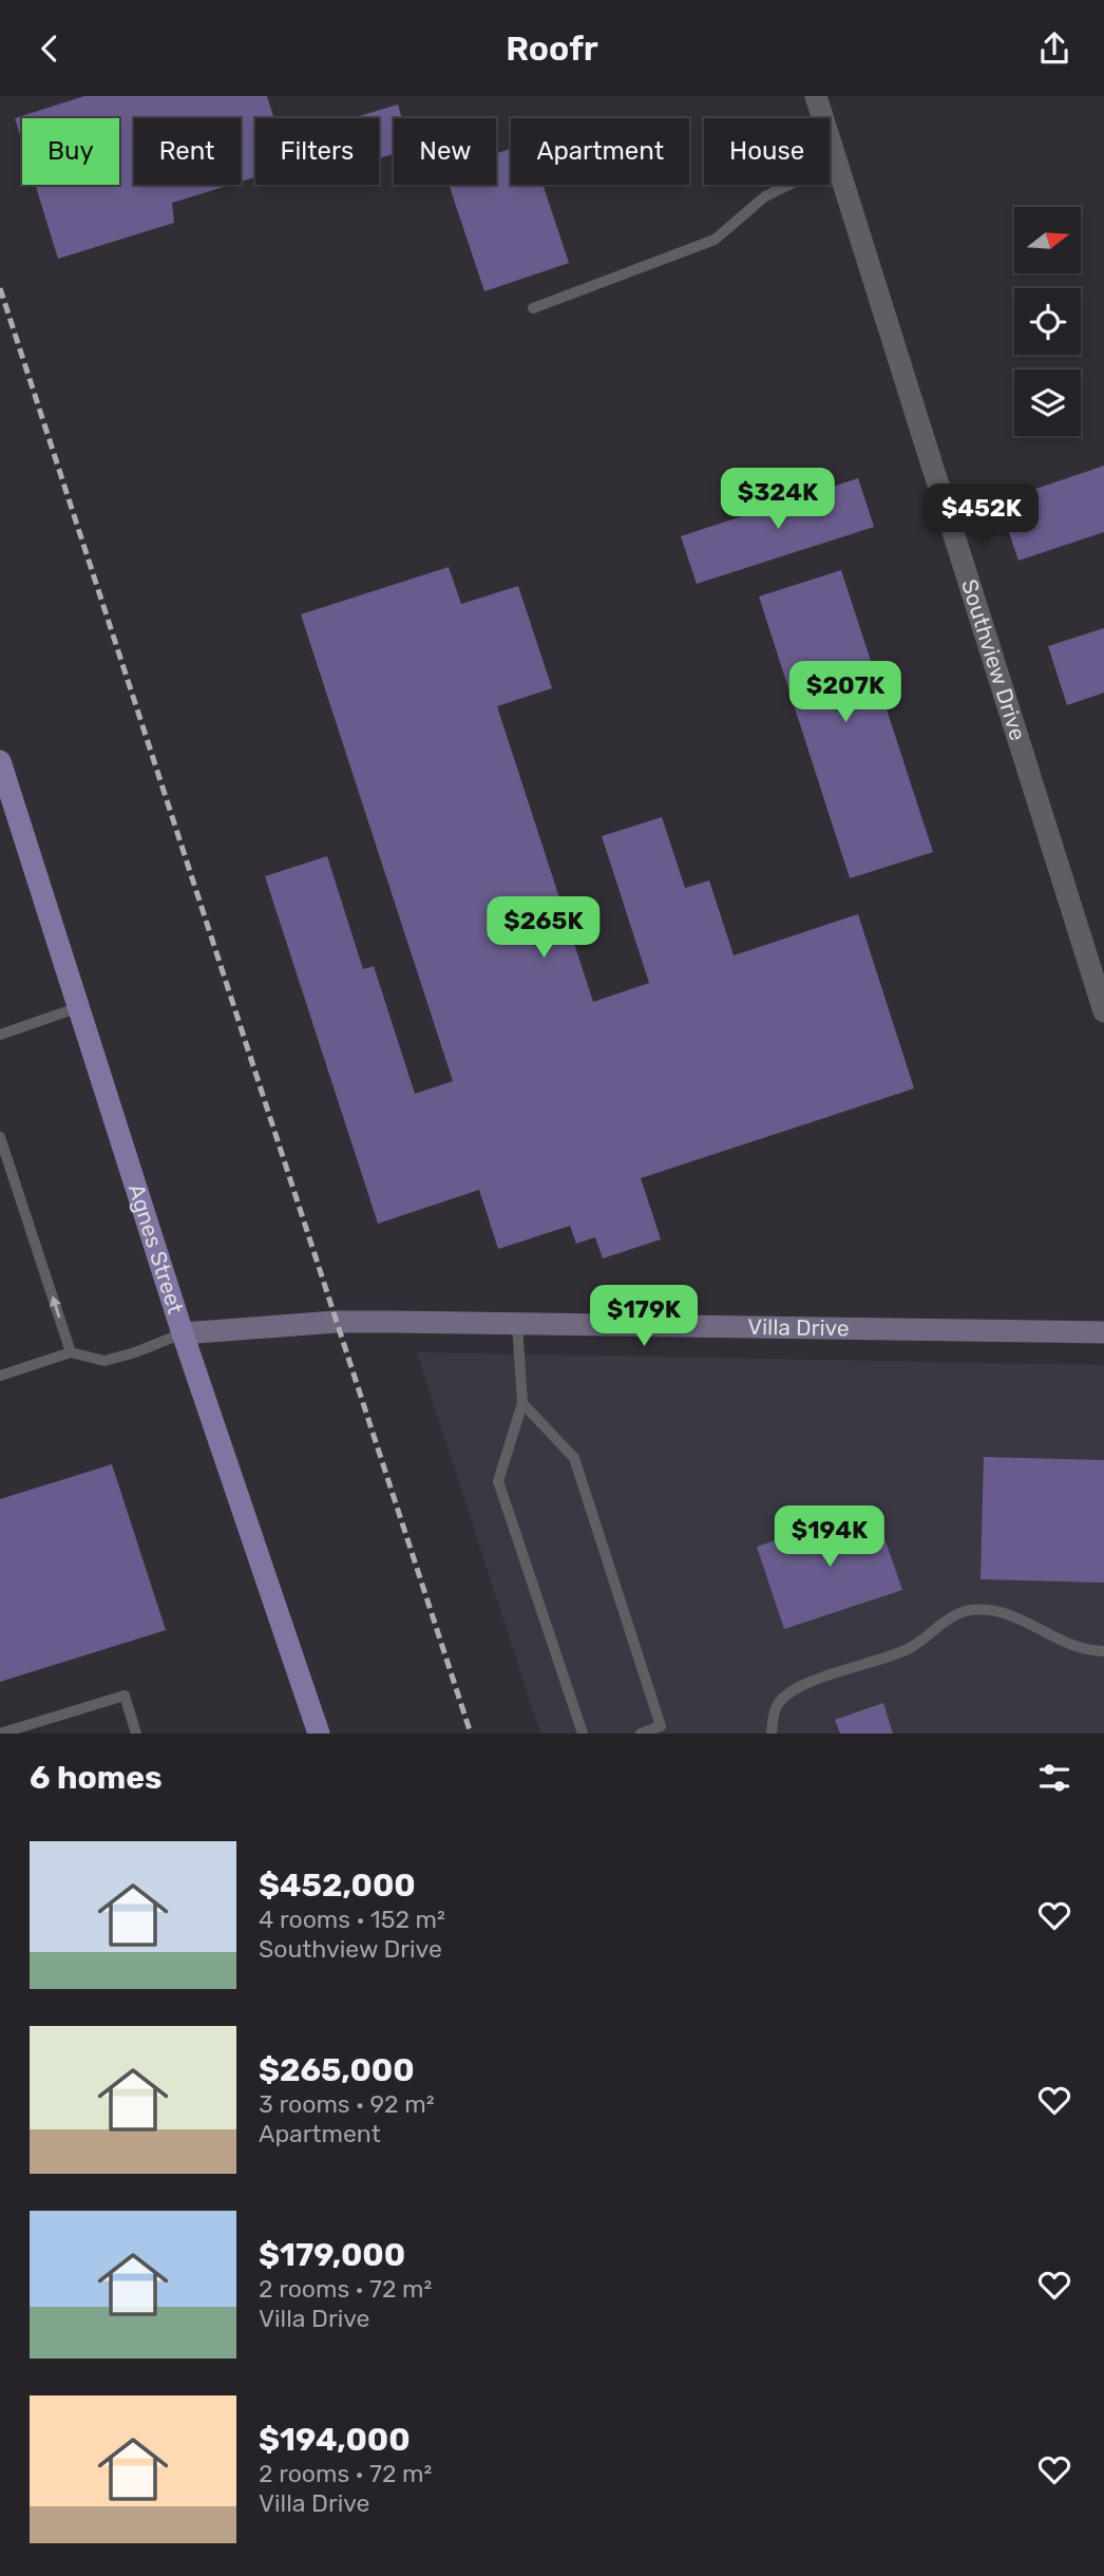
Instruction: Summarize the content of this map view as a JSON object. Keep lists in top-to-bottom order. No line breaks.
{"streets":{"main road":["Agnes Street"],"street":["Southview Drive","Villa Drive"]},"crossings":[["Agnes Street","Villa Drive"]],"north":"right","page":{"header":"Roofr","chip":["Buy","Rent","Filters","New","Apartment","House"],"price":["$324K","$452K","$207K","$265K","$179K","$194K"],"heading":"6 homes","list":[{"name":"$452,000","note":"4 rooms · 152 m² · Southview Drive"},{"name":"$265,000","note":"3 rooms · 92 m² · Apartment"},{"name":"$179,000","note":"2 rooms · 72 m² · Villa Drive"},{"name":"$194,000","note":"2 rooms · 72 m² · Villa Drive"}]}}
